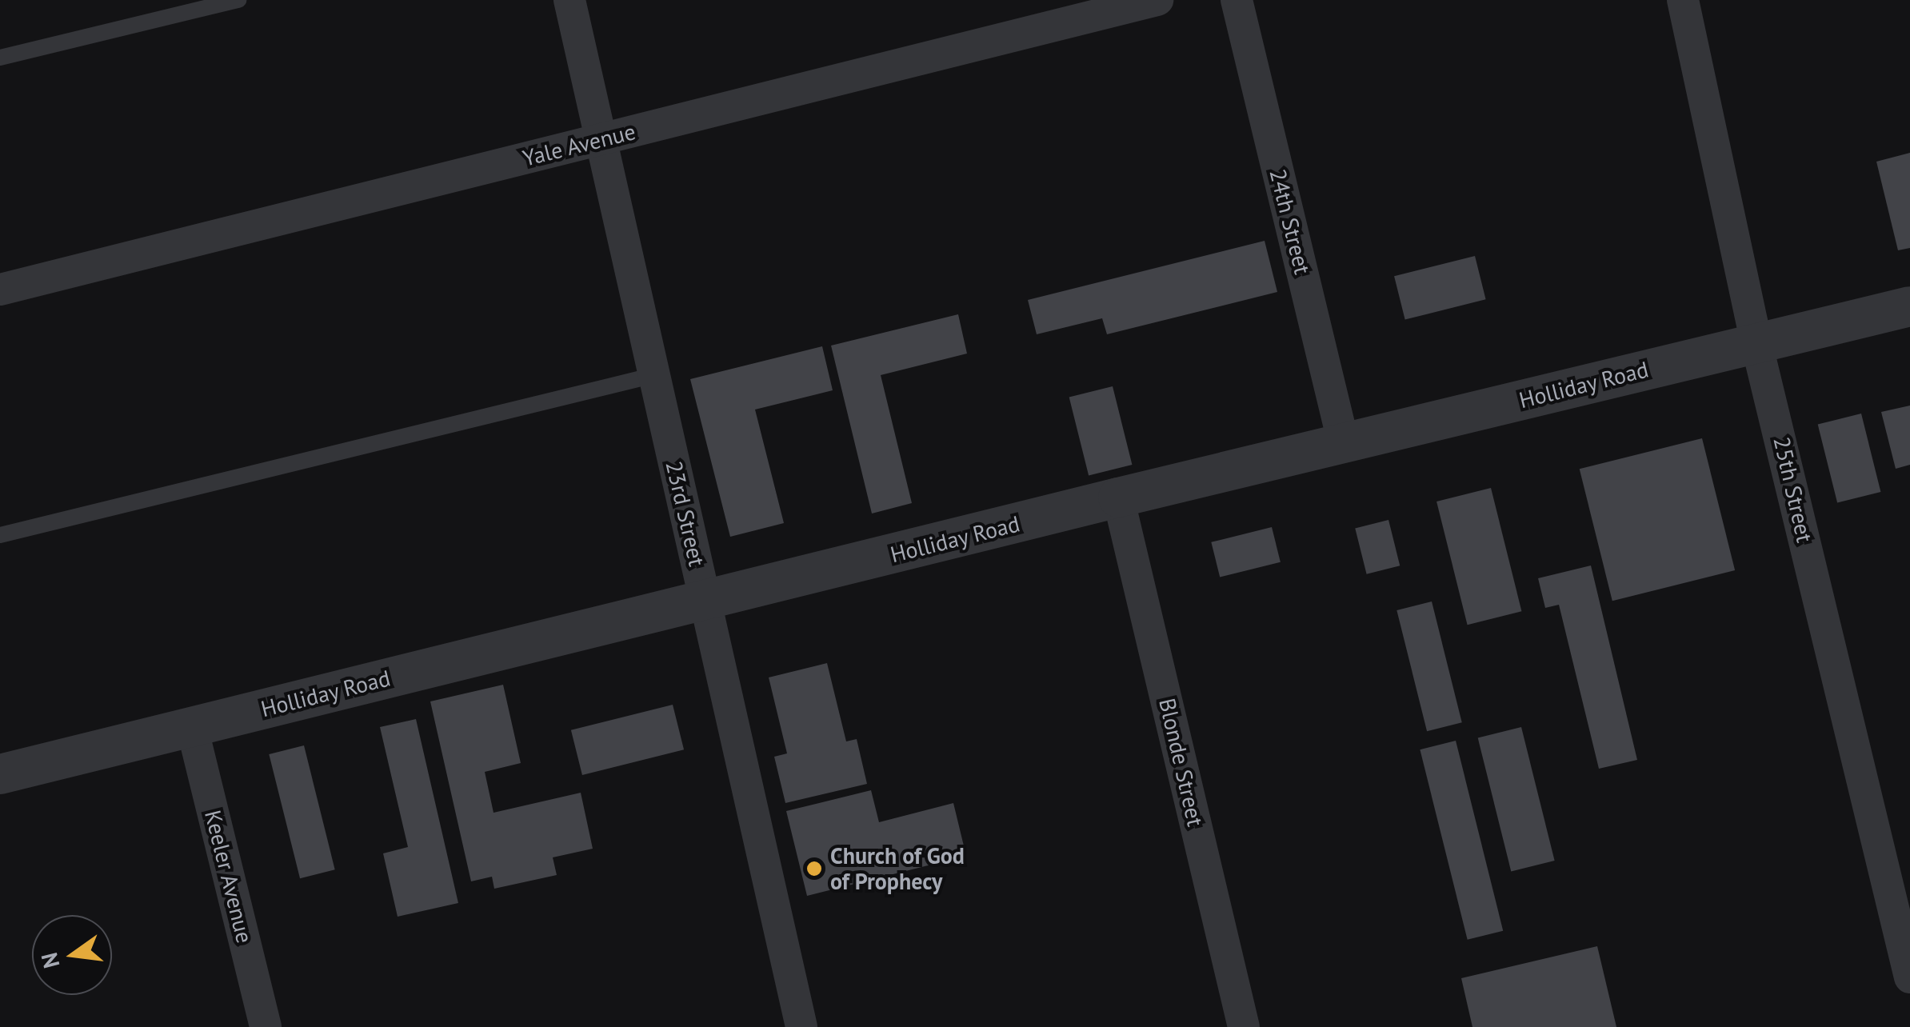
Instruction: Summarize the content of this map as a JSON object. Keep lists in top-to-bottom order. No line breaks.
{"streets":{"street":["Yale Avenue","24th Street","Holliday Road","25th Street","23rd Street","Blonde Street","Keeler Avenue"]},"crossings":[["Yale Avenue","23rd Street"],["24th Street","Holliday Road"],["Holliday Road","25th Street"],["Holliday Road","23rd Street"],["Holliday Road","Blonde Street"],["Holliday Road","Keeler Avenue"]],"places":["Church of God of Prophecy"],"north":"left"}
